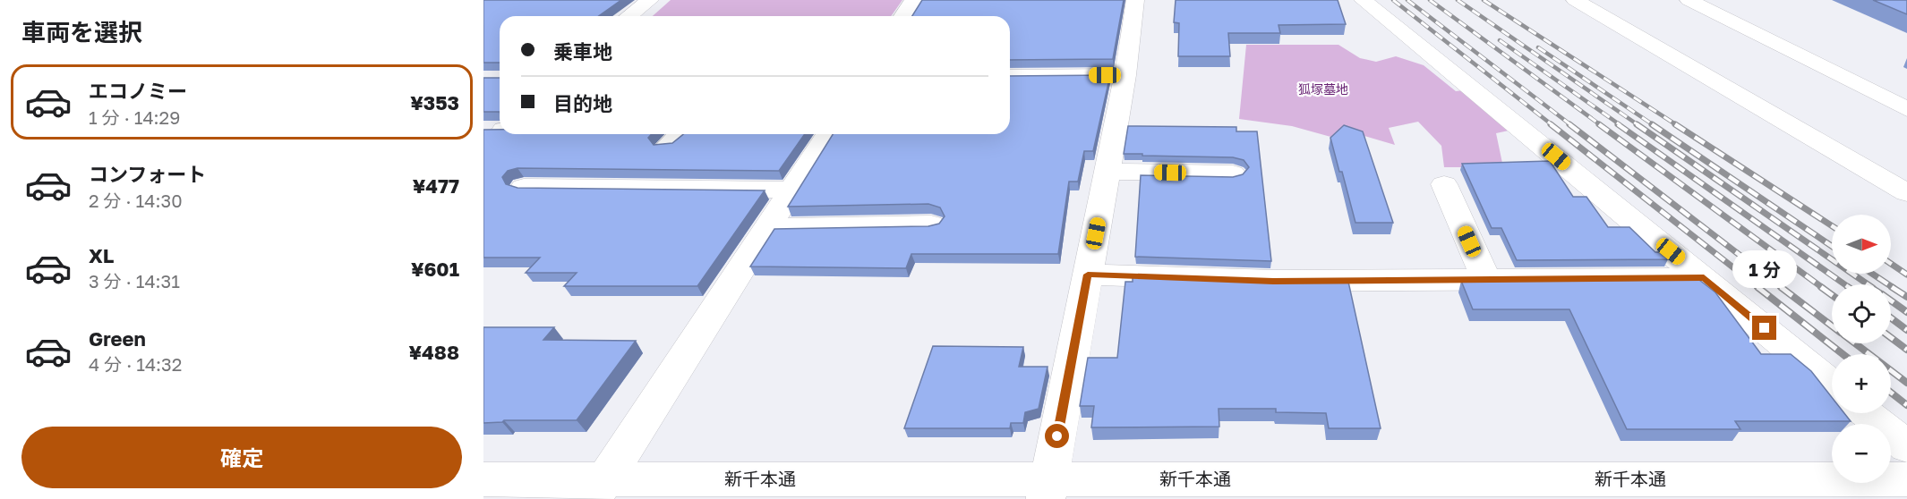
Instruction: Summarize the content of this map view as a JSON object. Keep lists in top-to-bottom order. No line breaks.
{"streets":{"street":["新千本通"]},"parks":["狐塚墓地"],"north":"right","page":{"heading":"車両を選択","banner":["乗車地","目的地"],"list":[{"name":"エコノミー","note":"1 分 · 14:29","value":"¥353"},{"name":"コンフォート","note":"2 分 · 14:30","value":"¥477"},{"name":"XL","note":"3 分 · 14:31","value":"¥601"},{"name":"Green","note":"4 分 · 14:32","value":"¥488"}],"map_buttons":["+","−"],"bubble":"1 分","buttons":"確定"}}
